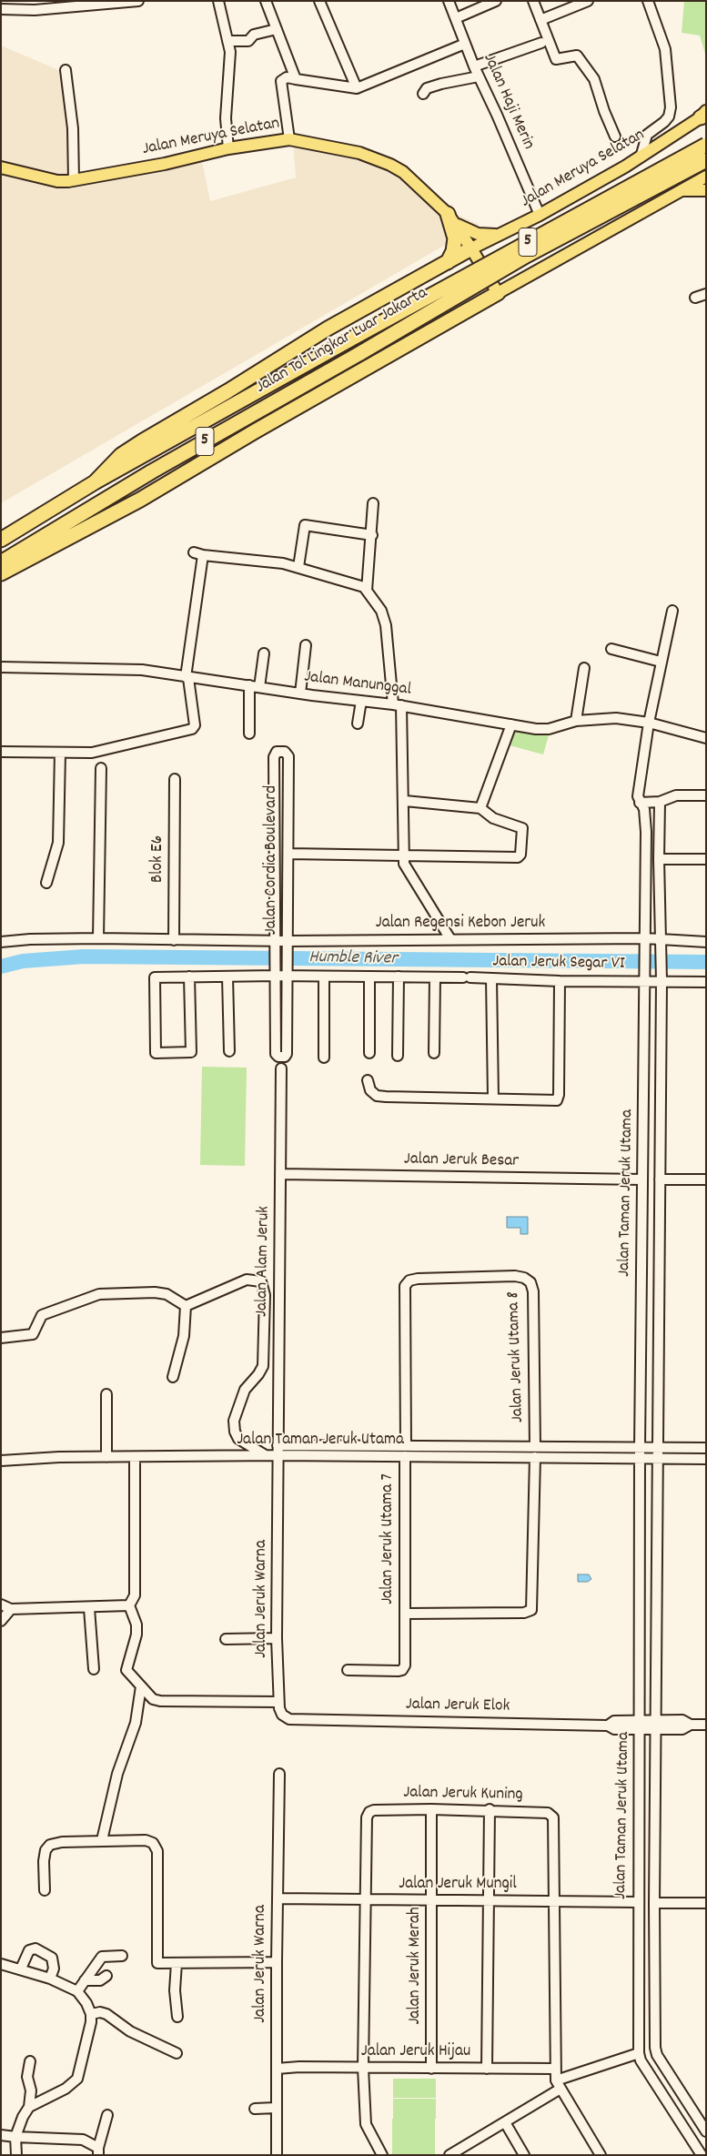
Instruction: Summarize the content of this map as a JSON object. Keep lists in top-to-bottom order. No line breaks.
{"streets":{"highway":["5","Jalan Tol Lingkar Luar Jakarta"],"main road":["Jalan Meruya Selatan"],"street":["Jalan Haji Merin","Jalan Manunggal","Blok E6","Jalan Cordia Boulevard","Jalan Regensi Kebon Jeruk","Jalan Jeruk Segar VI","Jalan Jeruk Besar","Jalan Taman Jeruk Utama","Jalan Alam Jeruk","Jalan Jeruk Utama 8","Jalan Jeruk Utama 7","Jalan Jeruk Warna","Jalan Jeruk Elok","Jalan Jeruk Kuning","Jalan Jeruk Mungil","Jalan Jeruk Merah","Jalan Jeruk Hijau"]},"crossings":[["Jalan Haji Merin","Jalan Meruya Selatan"],["Jalan Manunggal","Jalan Taman Jeruk Utama"],["Blok E6","Jalan Regensi Kebon Jeruk"],["Jalan Cordia Boulevard","Jalan Regensi Kebon Jeruk"],["Jalan Cordia Boulevard","Jalan Jeruk Segar VI"],["Jalan Regensi Kebon Jeruk","Jalan Taman Jeruk Utama"],["Jalan Jeruk Segar VI","Jalan Taman Jeruk Utama"],["Jalan Jeruk Besar","Jalan Taman Jeruk Utama"],["Jalan Jeruk Besar","Jalan Alam Jeruk"],["Jalan Taman Jeruk Utama","Jalan Alam Jeruk"],["Jalan Taman Jeruk Utama","Jalan Jeruk Utama 8"],["Jalan Taman Jeruk Utama","Jalan Jeruk Utama 7"],["Jalan Taman Jeruk Utama","Jalan Jeruk Warna"],["Jalan Taman Jeruk Utama","Jalan Jeruk Elok"],["Jalan Taman Jeruk Utama","Jalan Jeruk Mungil"],["Jalan Alam Jeruk","Jalan Jeruk Warna"],["Jalan Jeruk Warna","Jalan Jeruk Elok"],["Jalan Jeruk Warna","Jalan Jeruk Mungil"],["Jalan Jeruk Warna","Jalan Jeruk Hijau"],["Jalan Jeruk Kuning","Jalan Jeruk Mungil"],["Jalan Jeruk Kuning","Jalan Jeruk Merah"],["Jalan Jeruk Kuning","Jalan Jeruk Hijau"],["Jalan Jeruk Mungil","Jalan Jeruk Merah"],["Jalan Jeruk Merah","Jalan Jeruk Hijau"]],"water":["Humble River"]}
